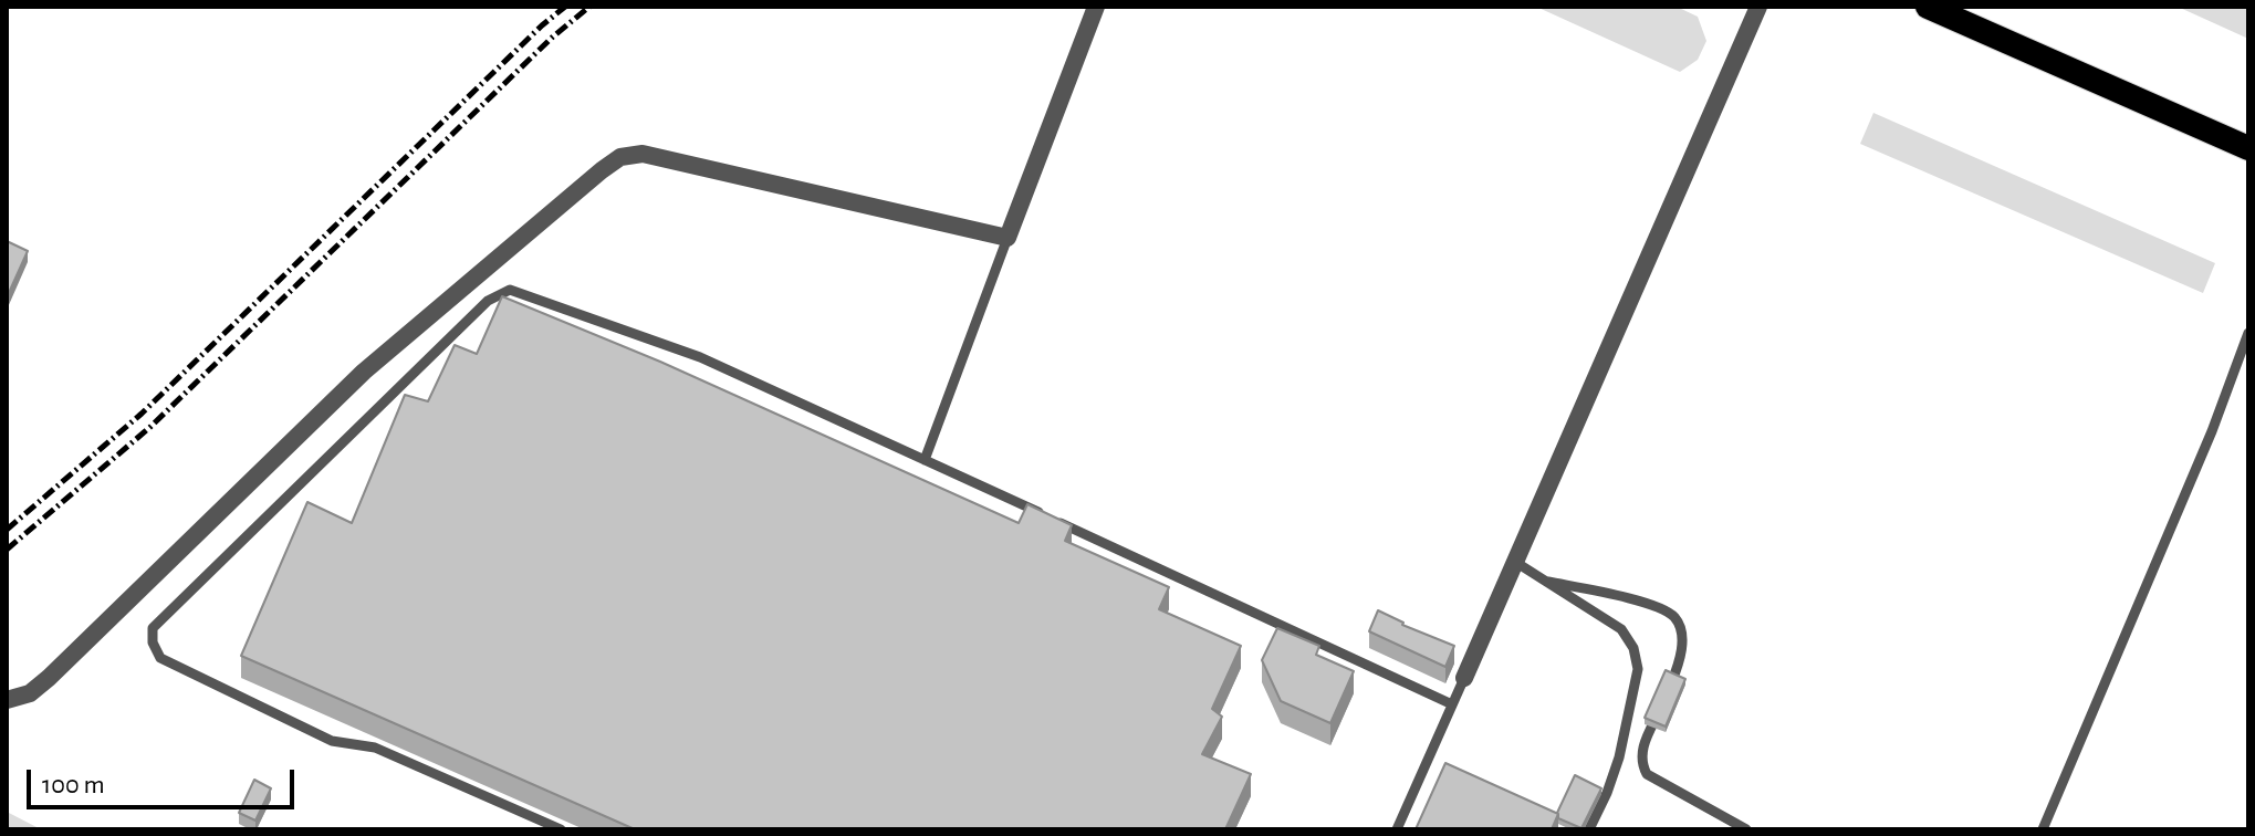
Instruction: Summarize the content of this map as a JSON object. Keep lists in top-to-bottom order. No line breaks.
{"scale_bar":"100 m"}
